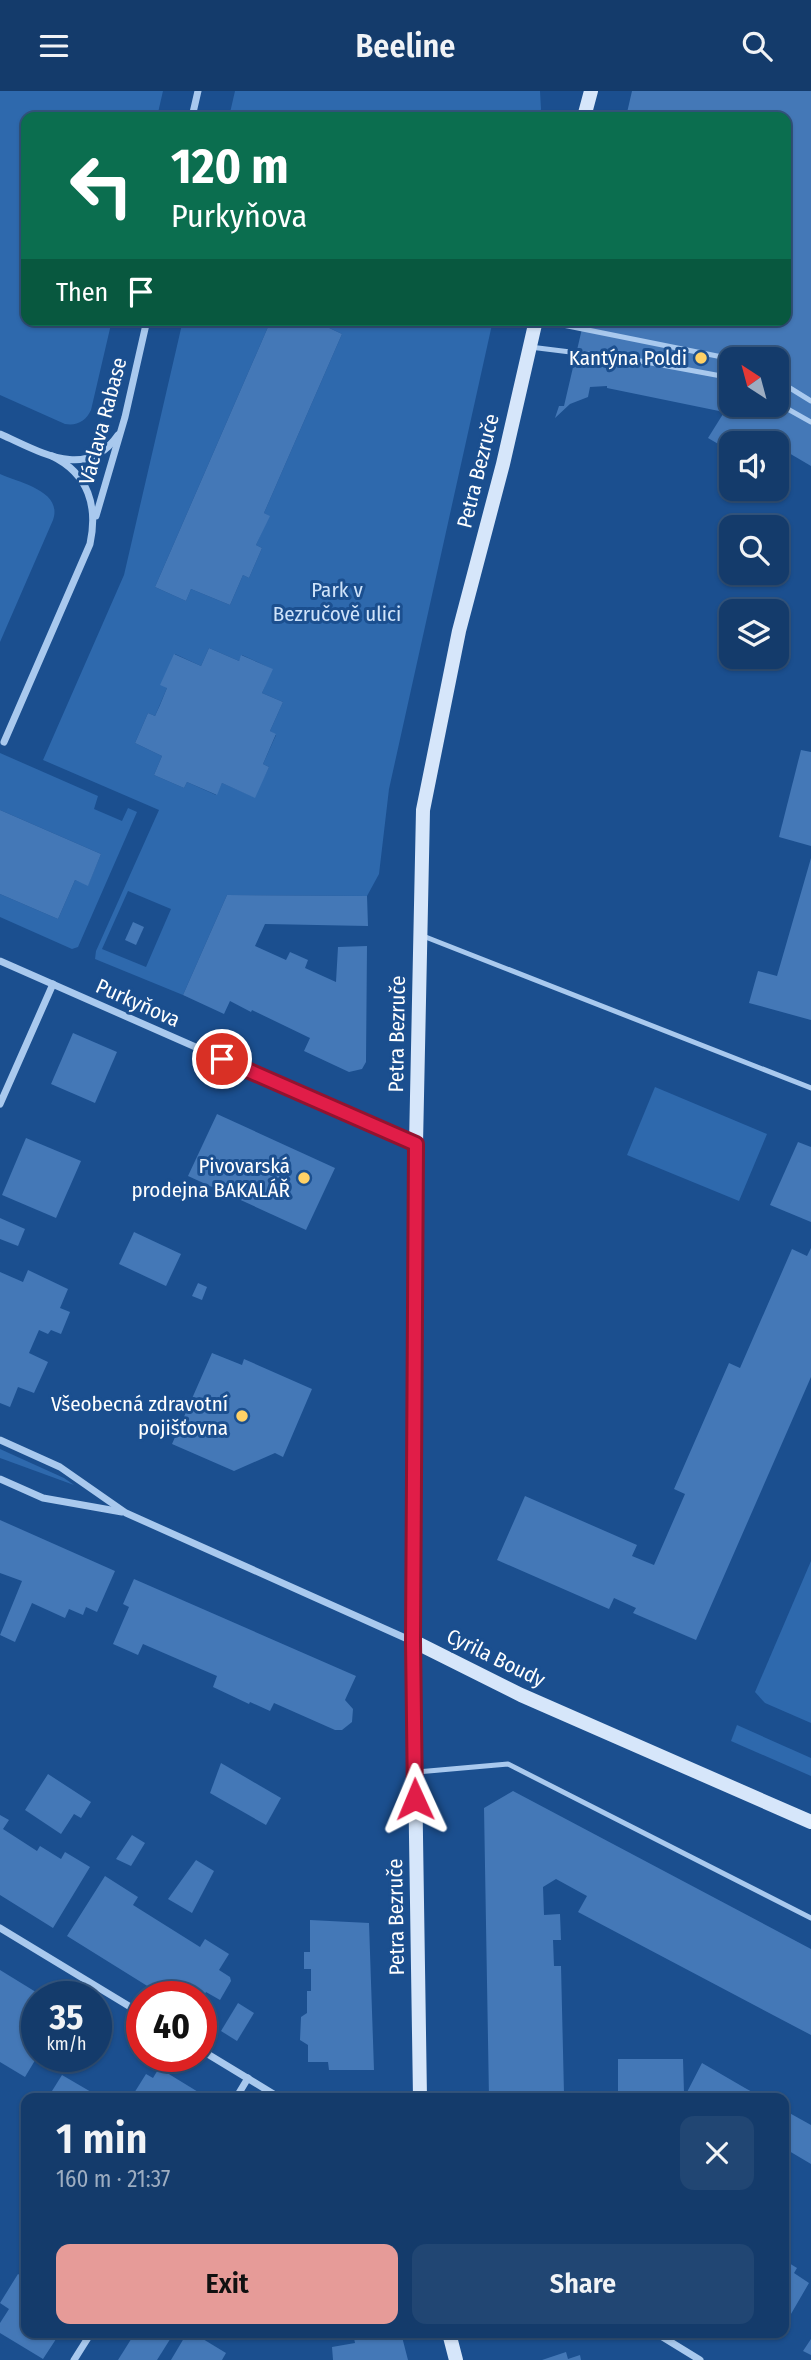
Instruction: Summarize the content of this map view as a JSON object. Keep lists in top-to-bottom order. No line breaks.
{"streets":{"street":["Václava Rabase","Petra Bezruče","Purkyňova","Cyrila Boudy"]},"crossings":[["Petra Bezruče","Purkyňova"],["Petra Bezruče","Cyrila Boudy"]],"parks":["Park v Bezručově ulici"],"places":["Kantýna Poldi","Pivovarská prodejna BAKALÁŘ","Všeobecná zdravotní pojišťovna"],"north":"top left","page":{"header":"Beeline","turn":["120 m","Purkyňova"],"then":"Then","speed":"35 km/h","limit":"40","heading":["1 min","160 m · 21:37"],"buttons":["Exit","Share"]}}
